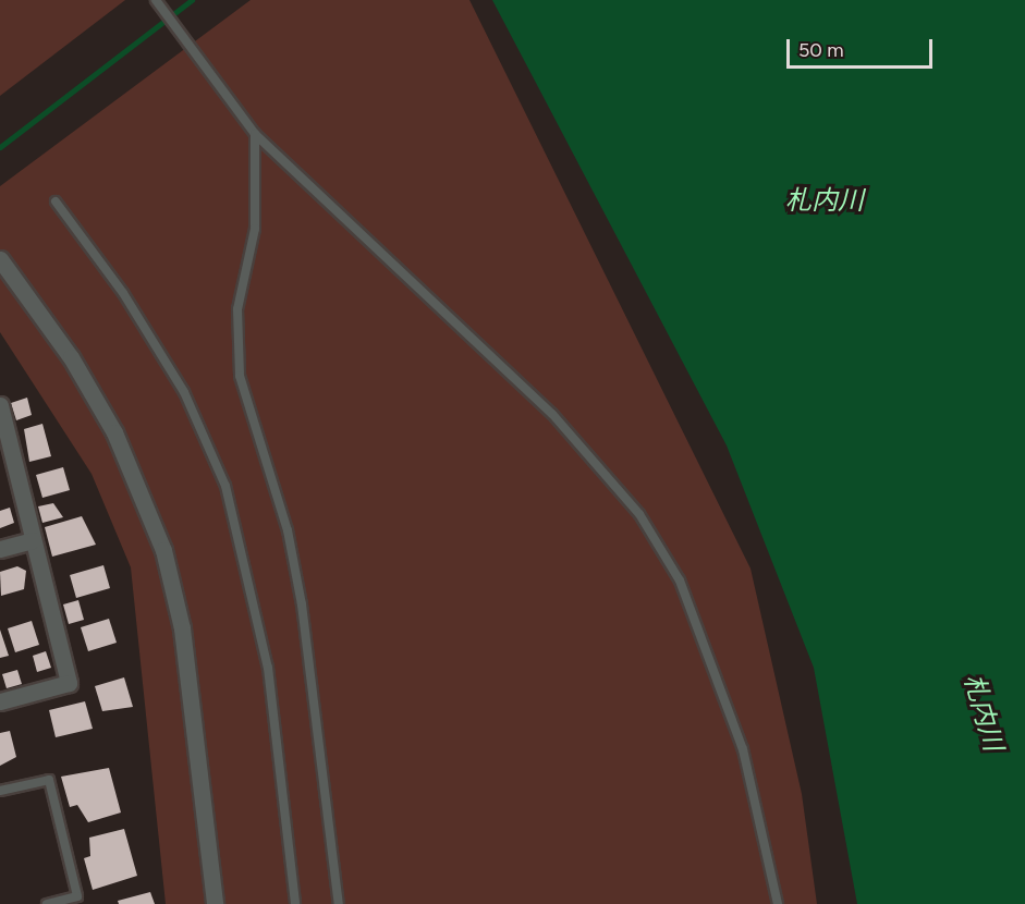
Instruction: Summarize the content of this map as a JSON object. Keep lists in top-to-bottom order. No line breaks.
{"water":["札内川"],"scale_bar":"50 m"}
